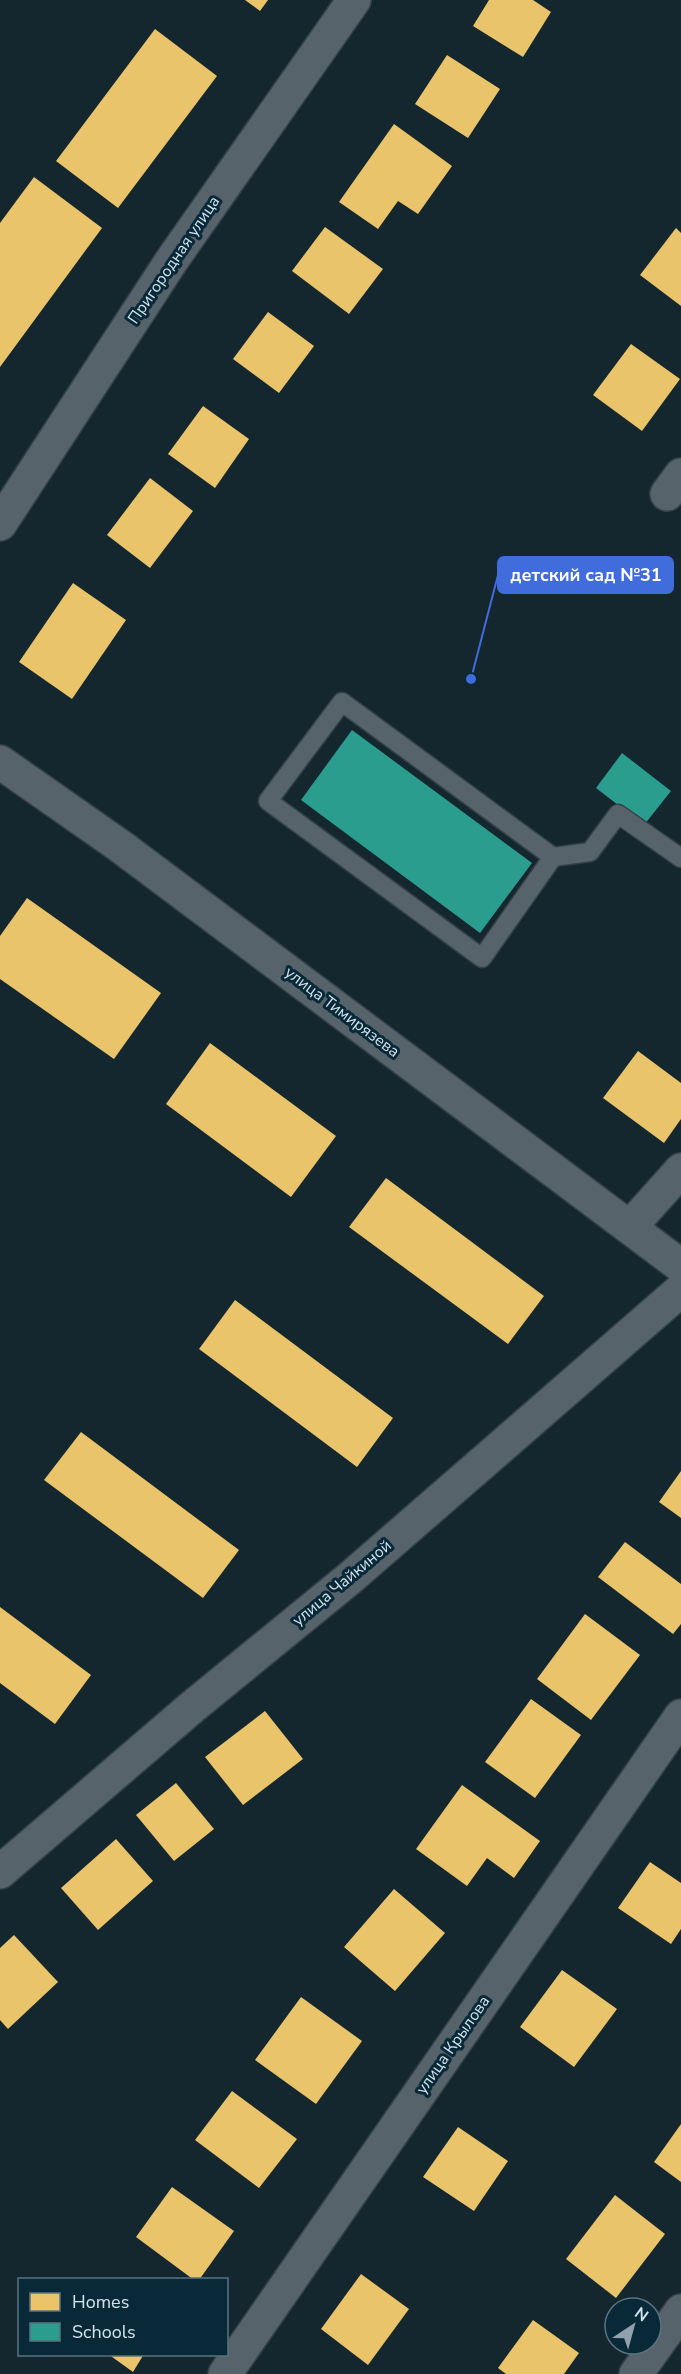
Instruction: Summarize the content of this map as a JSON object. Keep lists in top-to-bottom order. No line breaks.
{"streets":{"street":["Пригородная улица","улица Тимирязева","улица Чайкиной","улица Крылова"]},"places":["детский сад №31"],"legend":["Homes","Schools"],"north":"top right"}
